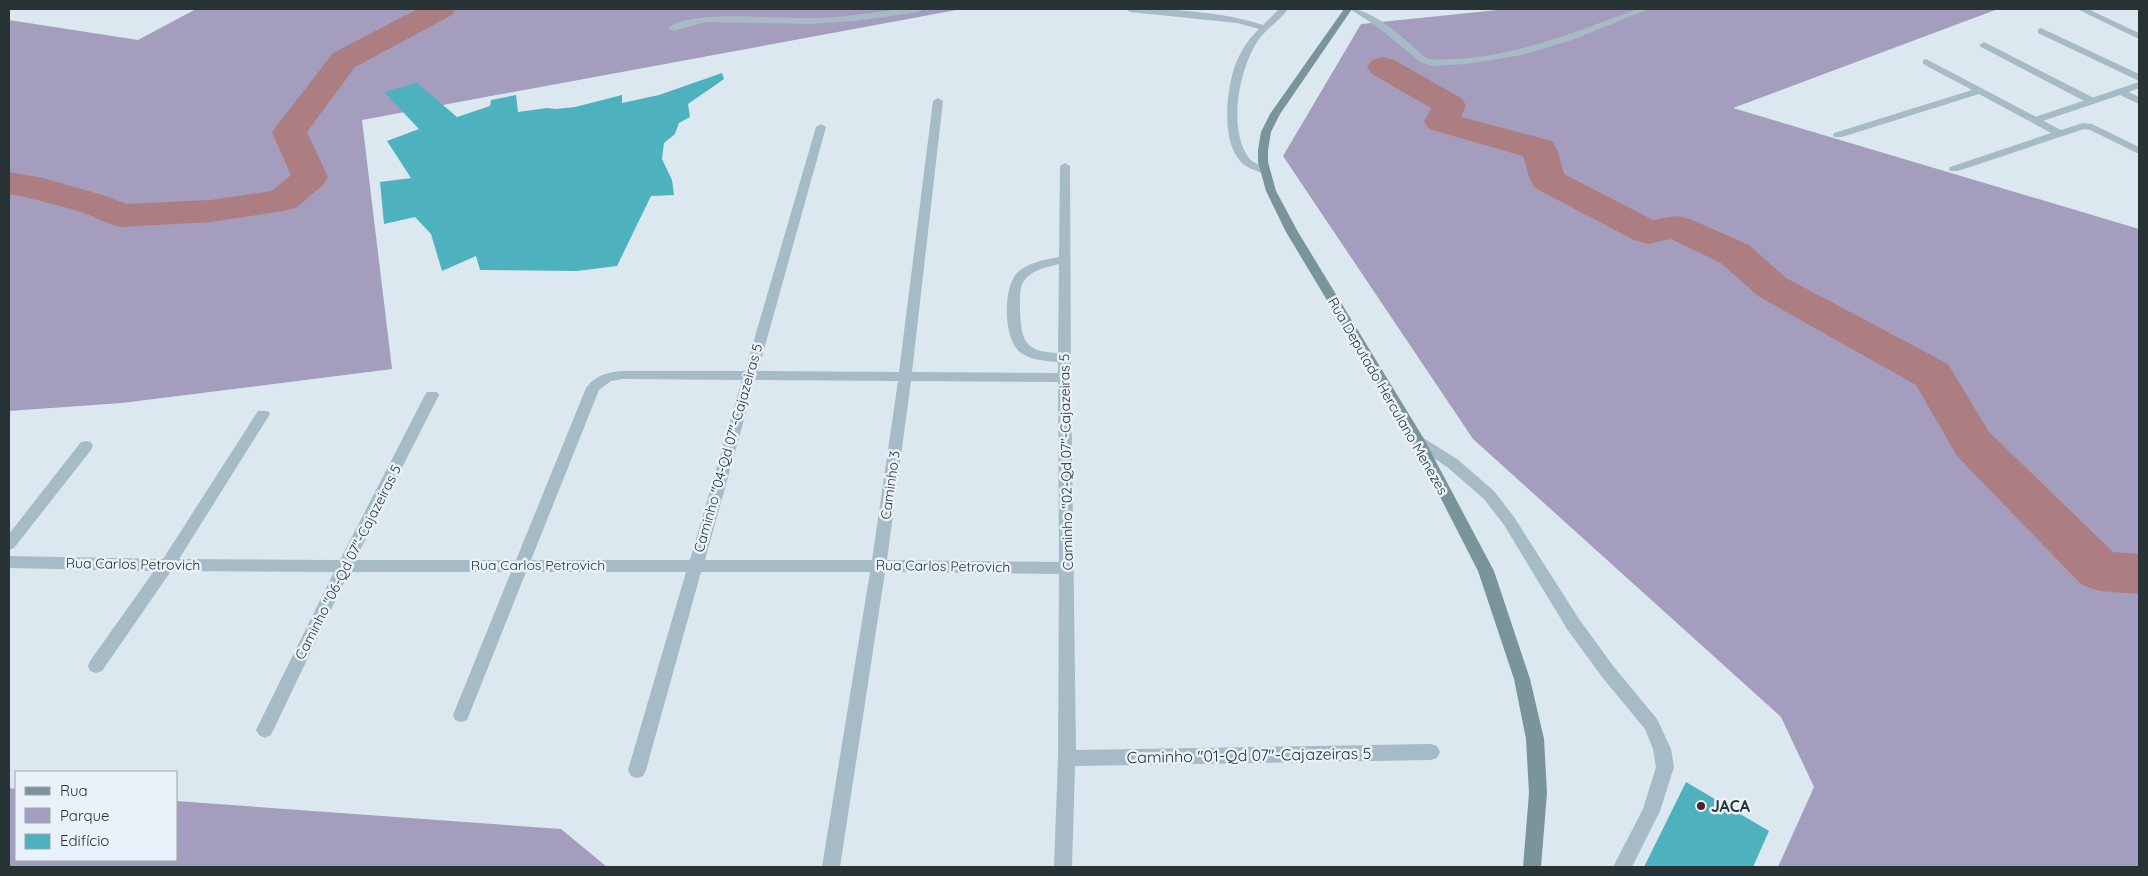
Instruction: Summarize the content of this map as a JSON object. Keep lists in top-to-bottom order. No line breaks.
{"streets":{"main road":["Rua Deputado Herculano Menezes"],"street":["Caminho \"04-Qd 07\"-Cajazeiras 5","Caminho \"02-Qd 07\"-Cajazeiras 5","Caminho 3","Caminho \"06-Qd 07\"-Cajazeiras 5","Rua Carlos Petrovich","Caminho \"01-Qd 07\"-Cajazeiras 5"]},"crossings":[["Caminho \"04-Qd 07\"-Cajazeiras 5","Rua Carlos Petrovich"],["Caminho \"02-Qd 07\"-Cajazeiras 5","Rua Carlos Petrovich"],["Caminho \"02-Qd 07\"-Cajazeiras 5","Caminho \"01-Qd 07\"-Cajazeiras 5"],["Caminho 3","Rua Carlos Petrovich"],["Caminho \"06-Qd 07\"-Cajazeiras 5","Rua Carlos Petrovich"]],"places":["JACA"],"legend":["Rua","Parque","Edifício"]}
